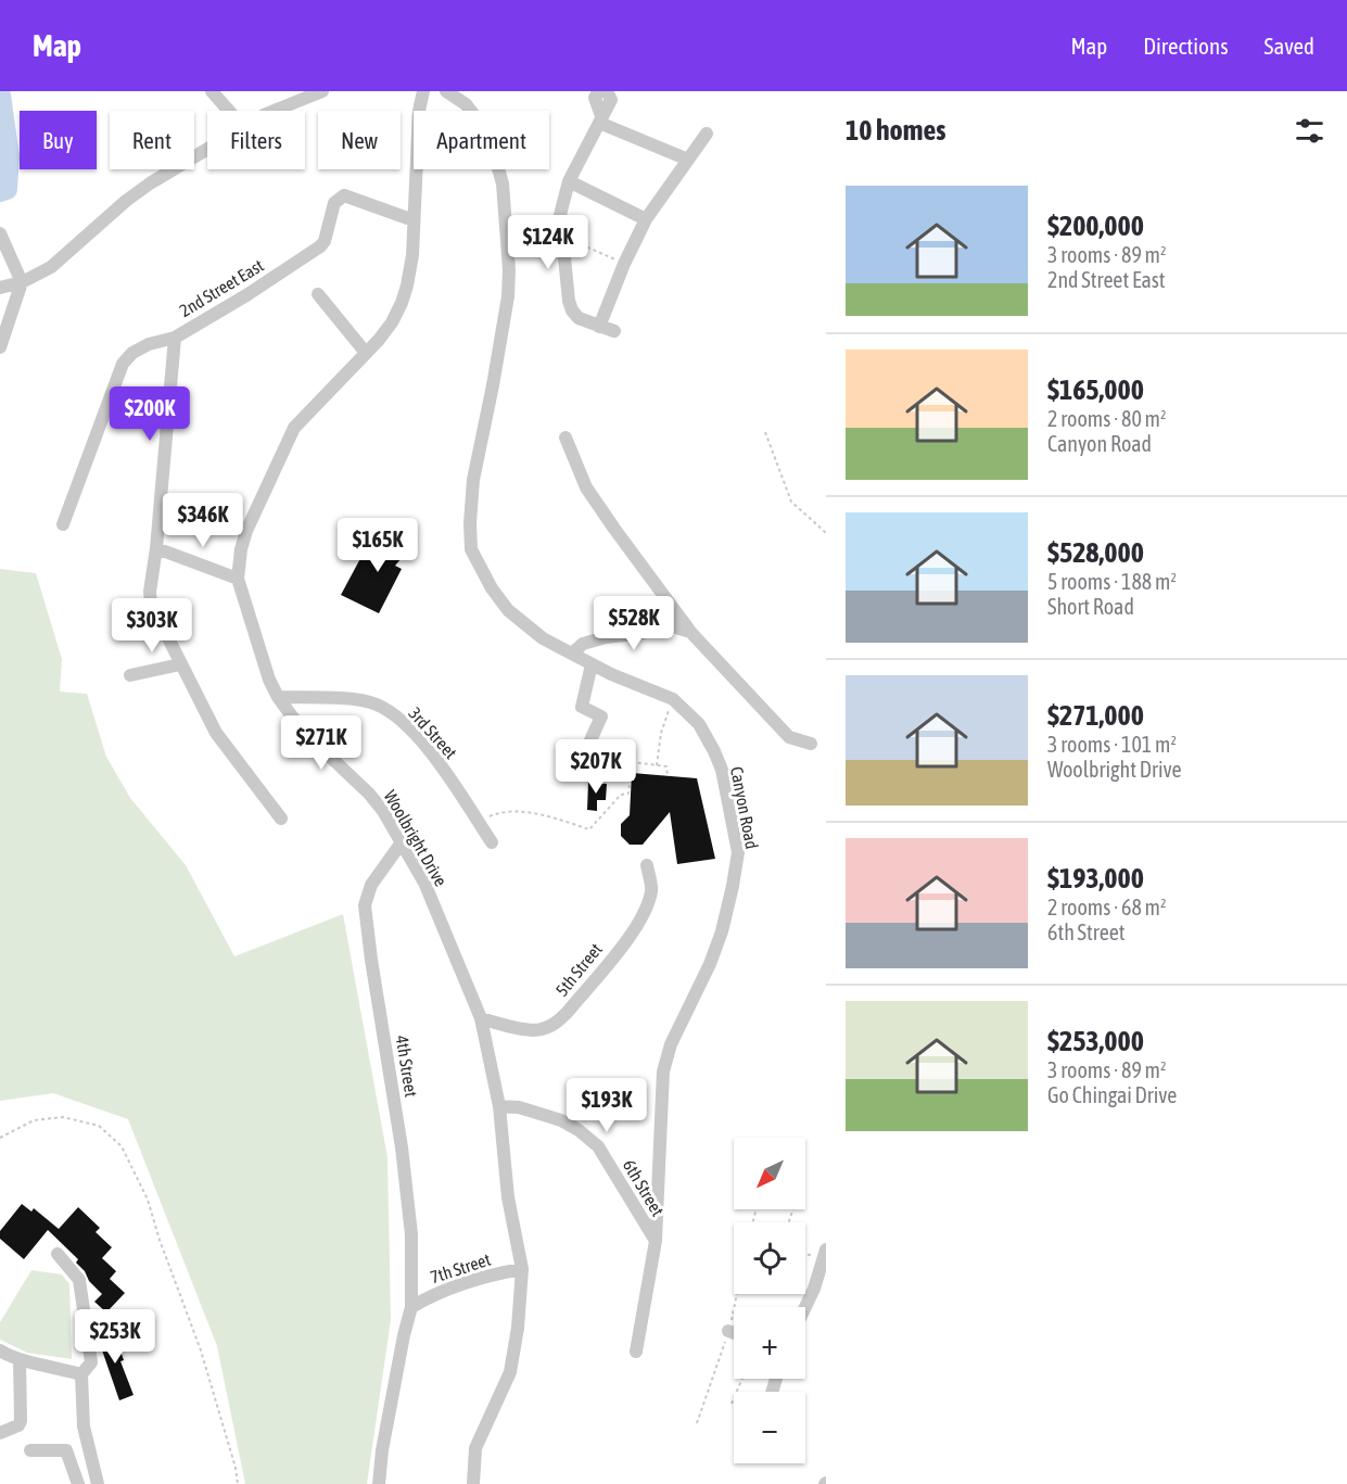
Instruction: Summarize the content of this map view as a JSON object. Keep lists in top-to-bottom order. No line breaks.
{"streets":{"street":["2nd Street East","3rd Street","Canyon Road","Woolbright Drive","5th Street","4th Street","6th Street","7th Street"]},"crossings":[["2nd Street East","Woolbright Drive"],["3rd Street","Woolbright Drive"],["Canyon Road","6th Street"],["Woolbright Drive","5th Street"],["Woolbright Drive","4th Street"],["Woolbright Drive","6th Street"],["Woolbright Drive","7th Street"],["4th Street","7th Street"]],"north":"bottom left","page":{"header":"Map","nav":["Map","Directions","Saved"],"heading":"10 homes","chip":["Buy","Rent","Filters","New","Apartment"],"list":[{"name":"$200,000","note":"3 rooms · 89 m² · 2nd Street East"},{"name":"$165,000","note":"2 rooms · 80 m² · Canyon Road"},{"name":"$528,000","note":"5 rooms · 188 m² · Short Road"},{"name":"$271,000","note":"3 rooms · 101 m² · Woolbright Drive"},{"name":"$193,000","note":"2 rooms · 68 m² · 6th Street"},{"name":"$253,000","note":"3 rooms · 89 m² · Go Chingai Drive"}],"price":["$124K","$200K","$346K","$165K","$528K","$303K","$271K","$207K","$193K","$253K"],"map_buttons":["+","−"]}}
